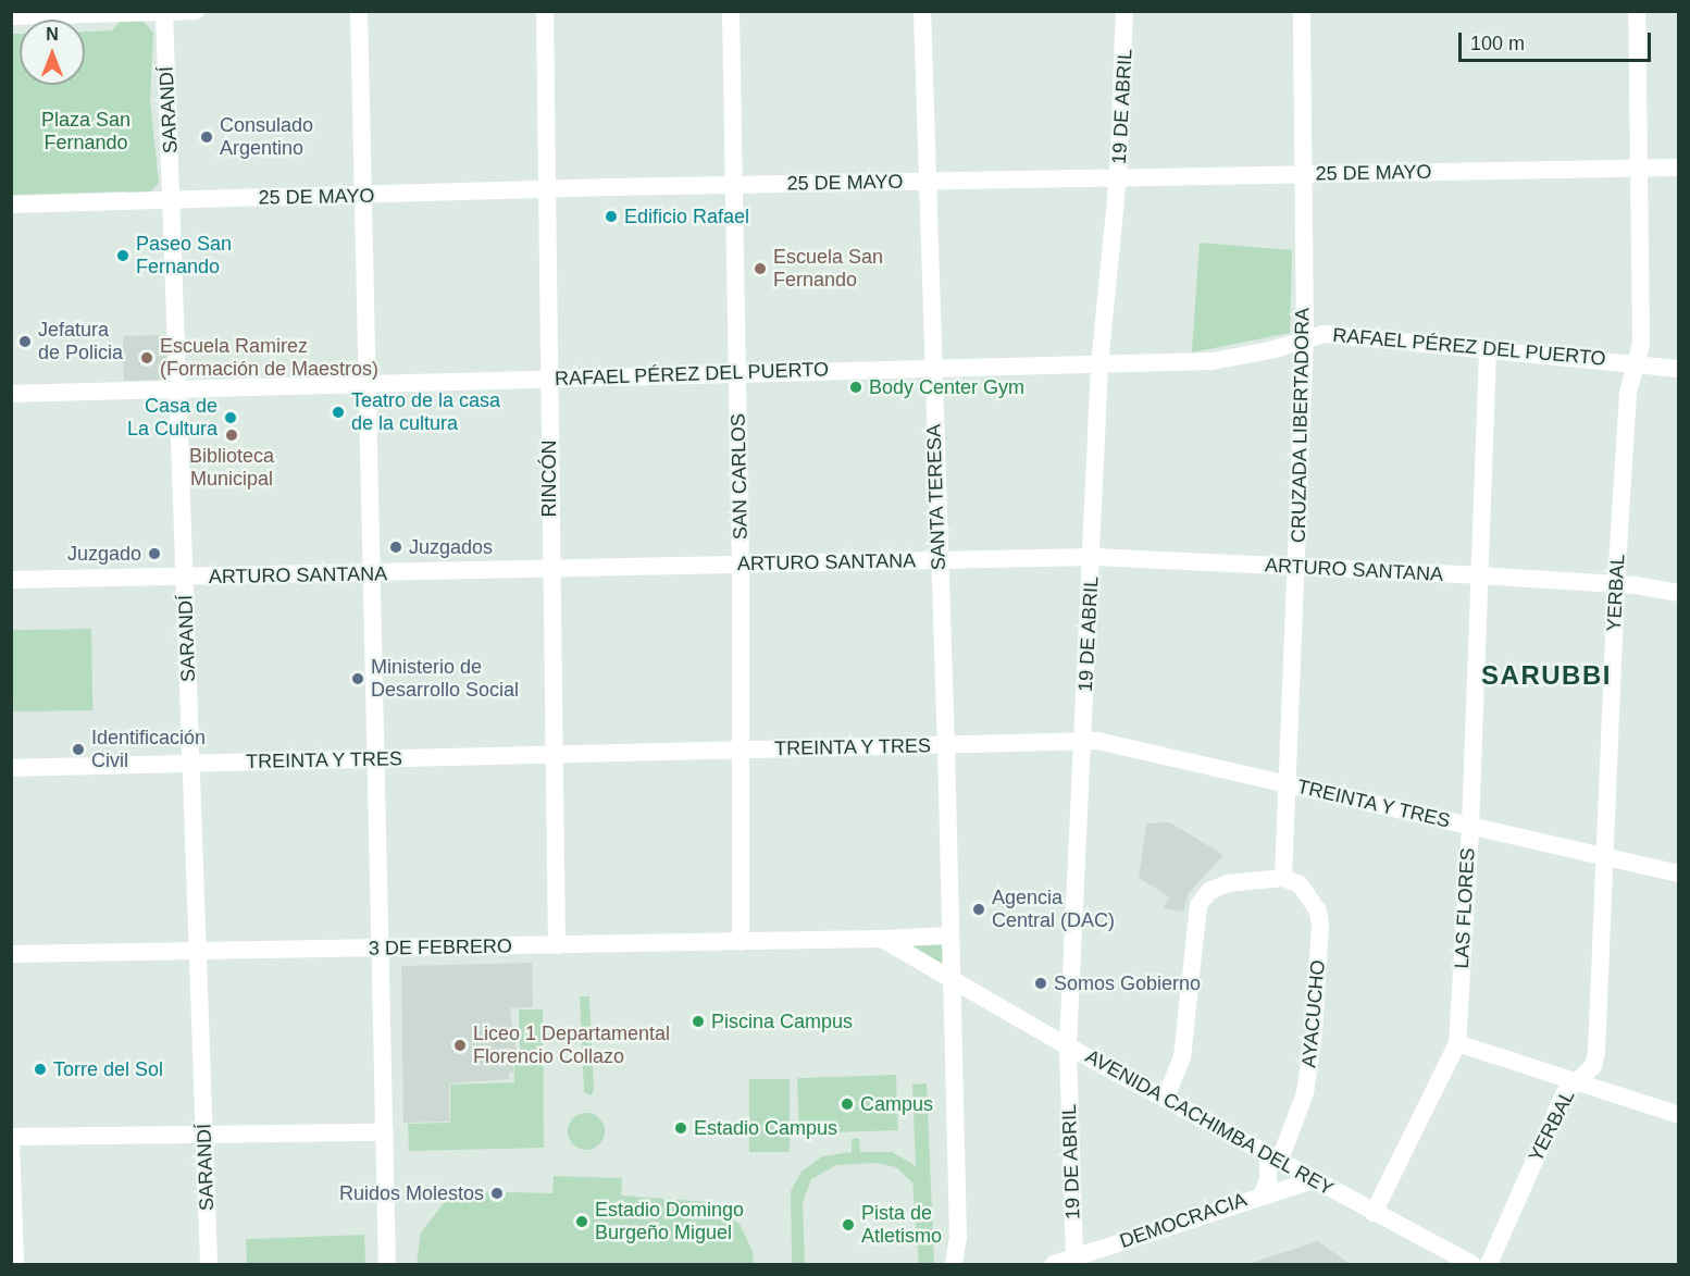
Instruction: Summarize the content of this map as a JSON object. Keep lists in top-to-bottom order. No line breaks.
{"streets":{"street":["19 DE ABRIL","SARANDÍ","25 DE MAYO","RAFAEL PÉREZ DEL PUERTO","CRUZADA LIBERTADORA","SAN CARLOS","RINCÓN","SANTA TERESA","ARTURO SANTANA","YERBAL","TREINTA Y TRES","LAS FLORES","3 DE FEBRERO","AYACUCHO","AVENIDA CACHIMBA DEL REY","DEMOCRACIA"]},"crossings":[["19 DE ABRIL","25 DE MAYO"],["19 DE ABRIL","RAFAEL PÉREZ DEL PUERTO"],["19 DE ABRIL","ARTURO SANTANA"],["19 DE ABRIL","TREINTA Y TRES"],["19 DE ABRIL","AVENIDA CACHIMBA DEL REY"],["19 DE ABRIL","DEMOCRACIA"],["SARANDÍ","25 DE MAYO"],["SARANDÍ","RAFAEL PÉREZ DEL PUERTO"],["SARANDÍ","ARTURO SANTANA"],["SARANDÍ","TREINTA Y TRES"],["SARANDÍ","3 DE FEBRERO"],["25 DE MAYO","CRUZADA LIBERTADORA"],["25 DE MAYO","SAN CARLOS"],["25 DE MAYO","RINCÓN"],["25 DE MAYO","SANTA TERESA"],["25 DE MAYO","YERBAL"],["RAFAEL PÉREZ DEL PUERTO","CRUZADA LIBERTADORA"],["RAFAEL PÉREZ DEL PUERTO","SAN CARLOS"],["RAFAEL PÉREZ DEL PUERTO","RINCÓN"],["RAFAEL PÉREZ DEL PUERTO","SANTA TERESA"],["RAFAEL PÉREZ DEL PUERTO","YERBAL"],["RAFAEL PÉREZ DEL PUERTO","LAS FLORES"],["CRUZADA LIBERTADORA","ARTURO SANTANA"],["CRUZADA LIBERTADORA","TREINTA Y TRES"],["CRUZADA LIBERTADORA","AYACUCHO"],["SAN CARLOS","ARTURO SANTANA"],["SAN CARLOS","TREINTA Y TRES"],["SAN CARLOS","3 DE FEBRERO"],["RINCÓN","ARTURO SANTANA"],["RINCÓN","TREINTA Y TRES"],["RINCÓN","3 DE FEBRERO"],["SANTA TERESA","ARTURO SANTANA"],["SANTA TERESA","TREINTA Y TRES"],["SANTA TERESA","3 DE FEBRERO"],["SANTA TERESA","AVENIDA CACHIMBA DEL REY"],["ARTURO SANTANA","YERBAL"],["ARTURO SANTANA","LAS FLORES"],["YERBAL","TREINTA Y TRES"],["TREINTA Y TRES","LAS FLORES"],["LAS FLORES","AVENIDA CACHIMBA DEL REY"],["3 DE FEBRERO","AVENIDA CACHIMBA DEL REY"],["AYACUCHO","AVENIDA CACHIMBA DEL REY"],["AYACUCHO","DEMOCRACIA"],["AVENIDA CACHIMBA DEL REY","DEMOCRACIA"]],"districts":["SARUBBI"],"parks":["Plaza San Fernando"],"places":["Consulado Argentino","Edificio Rafael","Paseo San Fernando","Escuela San Fernando","Jefatura de Policia","Escuela Ramirez (Formación de Maestros)","Body Center Gym","Teatro de la casa de la cultura","Casa de La Cultura","Biblioteca Municipal","Juzgados","Juzgado","Ministerio de Desarrollo Social","Identificación Civil","Agencia Central (DAC)","Somos Gobierno","Piscina Campus","Liceo 1 Departamental Florencio Collazo","Torre del Sol","Campus","Estadio Campus","Ruidos Molestos","Estadio Domingo Burgeño Miguel","Pista de Atletismo"],"scale_bar":"100 m","north":"top"}
